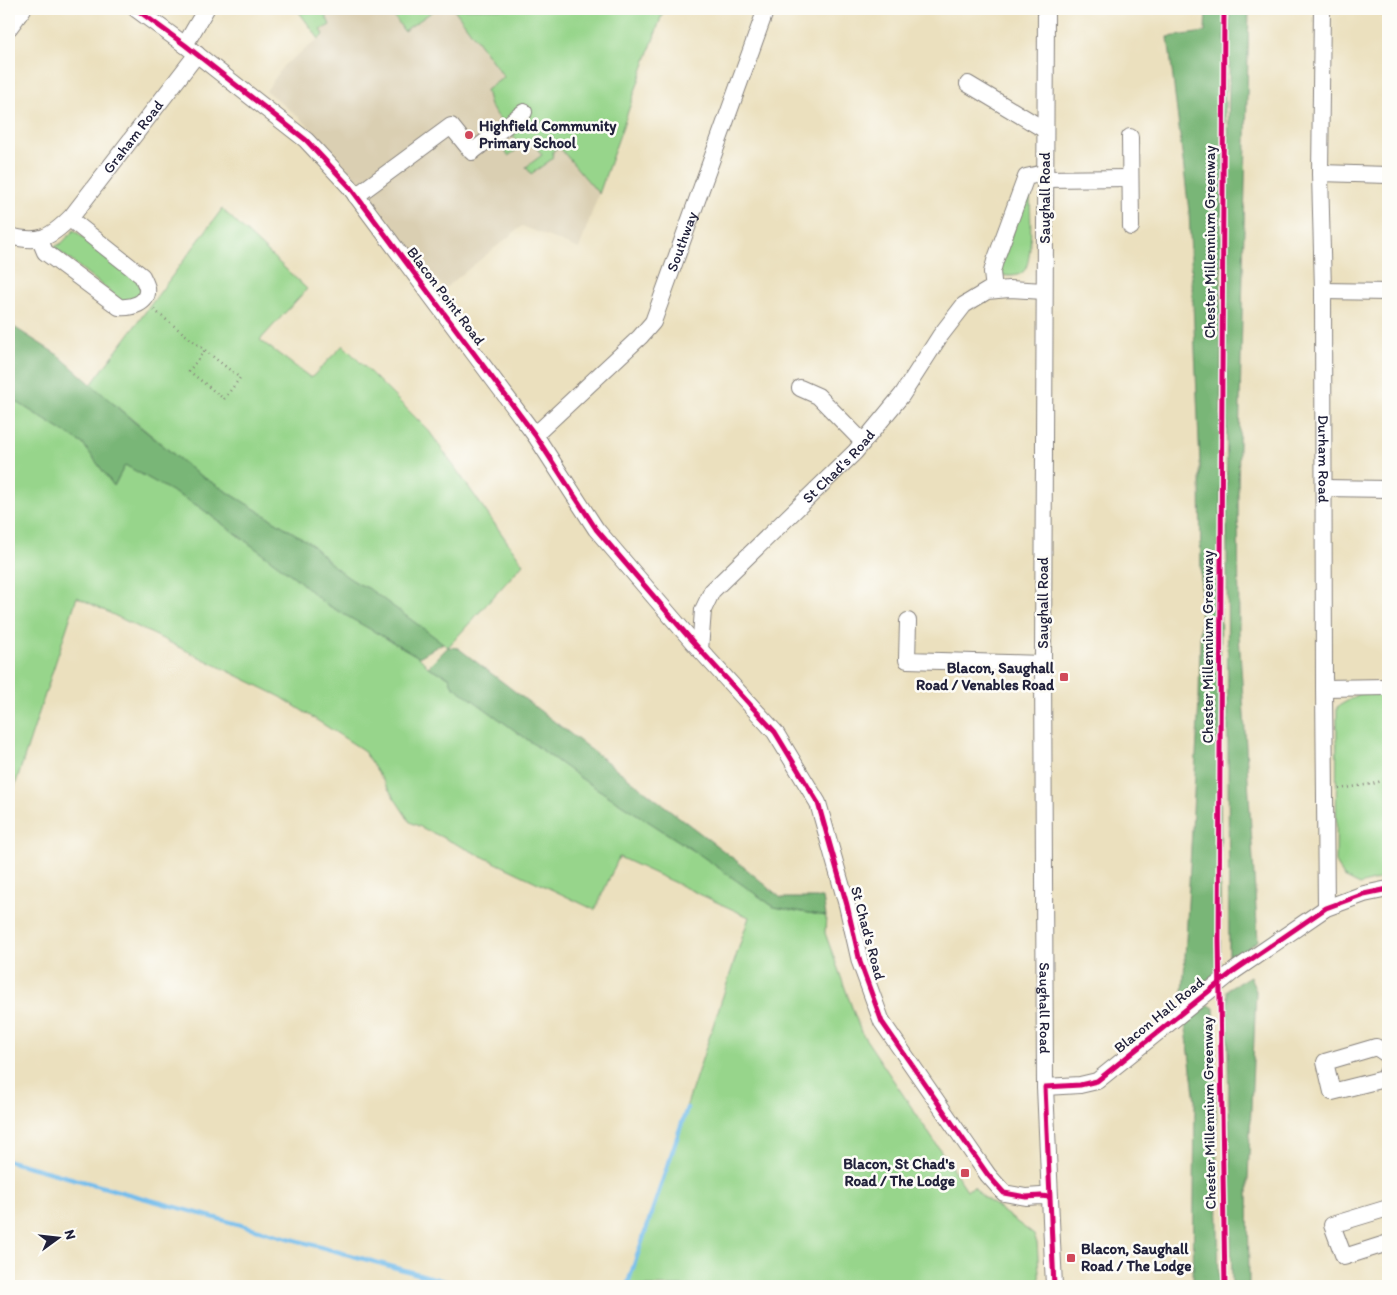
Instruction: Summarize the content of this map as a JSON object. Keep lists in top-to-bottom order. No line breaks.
{"streets":{"street":["Graham Road","Saughall Road","Southway","Blacon Point Road","Durham Road","St Chad's Road","Blacon Hall Road"],"cycle path":["Chester Millennium Greenway"]},"crossings":[["Graham Road","Blacon Point Road"],["Saughall Road","St Chad's Road"],["Saughall Road","Blacon Hall Road"],["Southway","Blacon Point Road"],["Blacon Point Road","St Chad's Road"],["Durham Road","Blacon Hall Road"]],"places":{"other":["Highfield Community Primary School"],"transit":["Blacon, Saughall Road / Venables Road","Blacon, St Chad's Road / The Lodge","Blacon, Saughall Road / The Lodge"]},"north":"right"}
